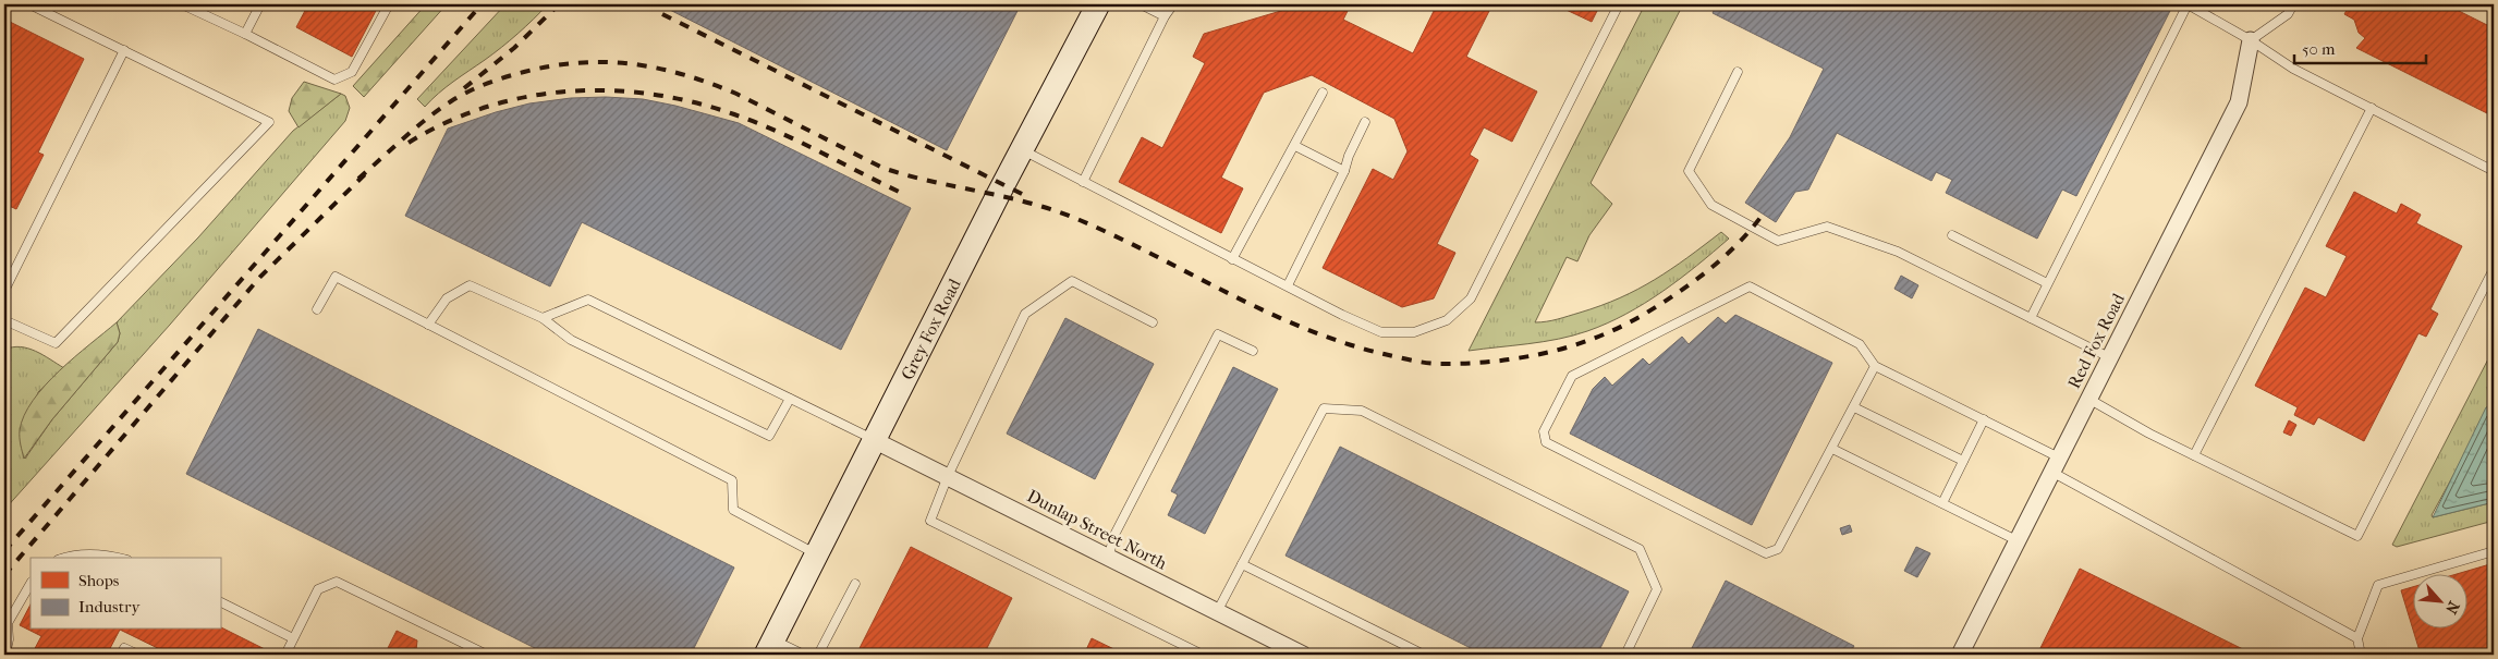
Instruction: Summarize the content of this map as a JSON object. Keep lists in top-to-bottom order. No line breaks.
{"streets":{"street":["Grey Fox Road","Red Fox Road","Dunlap Street North"]},"crossings":[["Grey Fox Road","Dunlap Street North"]],"legend":["Shops","Industry"],"scale_bar":"50 m","north":"bottom right"}
